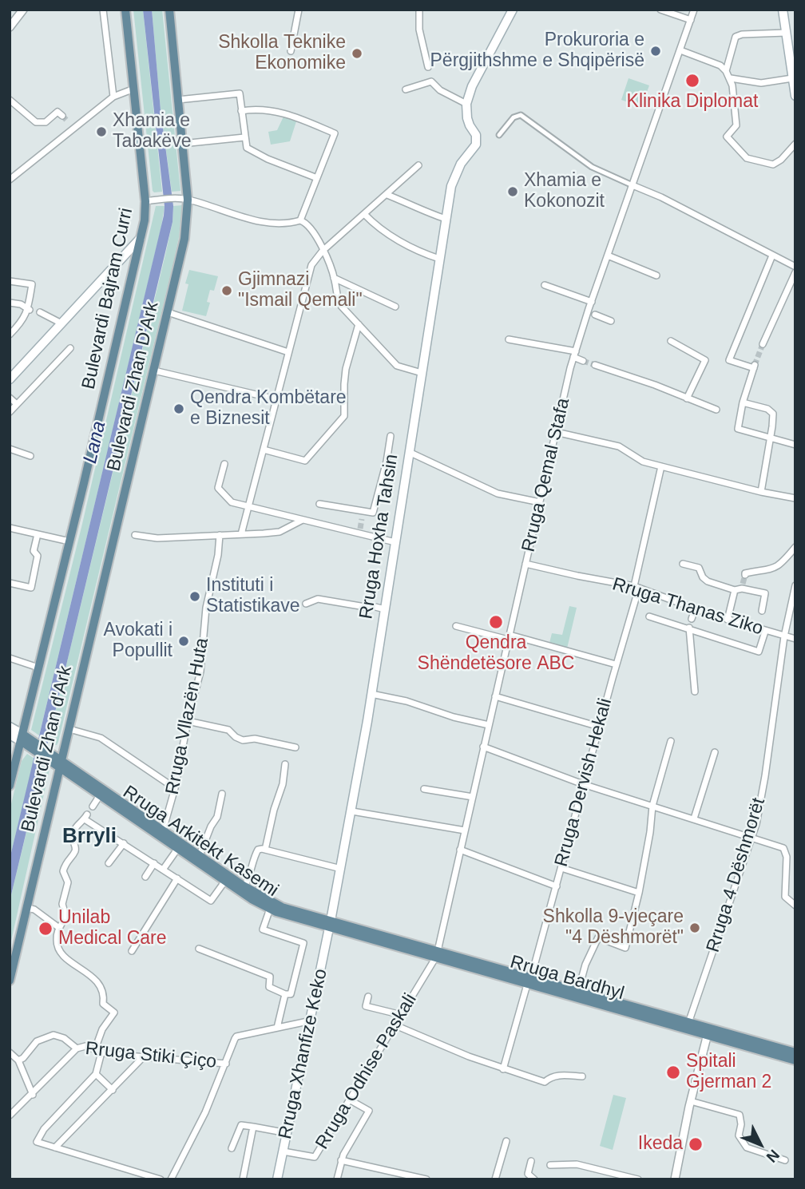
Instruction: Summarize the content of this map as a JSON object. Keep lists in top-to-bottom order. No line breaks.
{"streets":{"main road":["Bulevardi Bajram Curri","Bulevardi Zhan D'Ark","Rruga Hoxha Tahsin","Bulevardi Zhan d'Ark","Rruga Arkitekt Kasemi","Rruga Bardhyl","Rruga Xhanfize Keko"],"street":["Rruga Qemal Stafa","Rruga Thanas Ziko","Rruga Vllazën Huta","Rruga Dervish Hekali","Rruga 4 Dëshmorët","Rruga Stiki Çiço","Rruga Odhise Paskali"]},"crossings":[["Bulevardi Zhan D'Ark","Bulevardi Zhan d'Ark"],["Rruga Qemal Stafa","Rruga Thanas Ziko"],["Rruga Qemal Stafa","Rruga Bardhyl"],["Rruga Qemal Stafa","Rruga Odhise Paskali"],["Rruga Hoxha Tahsin","Rruga Arkitekt Kasemi"],["Rruga Hoxha Tahsin","Rruga Bardhyl"],["Rruga Hoxha Tahsin","Rruga Xhanfize Keko"],["Rruga Thanas Ziko","Rruga Dervish Hekali"],["Rruga Thanas Ziko","Rruga 4 Dëshmorët"],["Rruga Vllazën Huta","Rruga Arkitekt Kasemi"],["Bulevardi Zhan d'Ark","Rruga Arkitekt Kasemi"],["Rruga Dervish Hekali","Rruga Bardhyl"],["Rruga Arkitekt Kasemi","Rruga Bardhyl"],["Rruga Arkitekt Kasemi","Rruga Xhanfize Keko"],["Rruga 4 Dëshmorët","Rruga Bardhyl"],["Rruga Bardhyl","Rruga Xhanfize Keko"],["Rruga Bardhyl","Rruga Odhise Paskali"],["Rruga Xhanfize Keko","Rruga Odhise Paskali"]],"districts":["Brryli"],"water":["Lana"],"places":["Prokuroria e Përgjithshme e Shqipërisë","Shkolla Teknike Ekonomike","Klinika Diplomat","Xhamia e Tabakëve","Xhamia e Kokonozit","Gjimnazi \"Ismail Qemali\"","Qendra Kombëtare e Biznesit","Instituti i Statistikave","Qendra Shëndetësore ABC","Avokati i Popullit","Shkolla 9-vjeçare \"4 Dëshmorët\"","Unilab Medical Care","Spitali Gjerman 2","Ikeda"],"north":"bottom right"}
